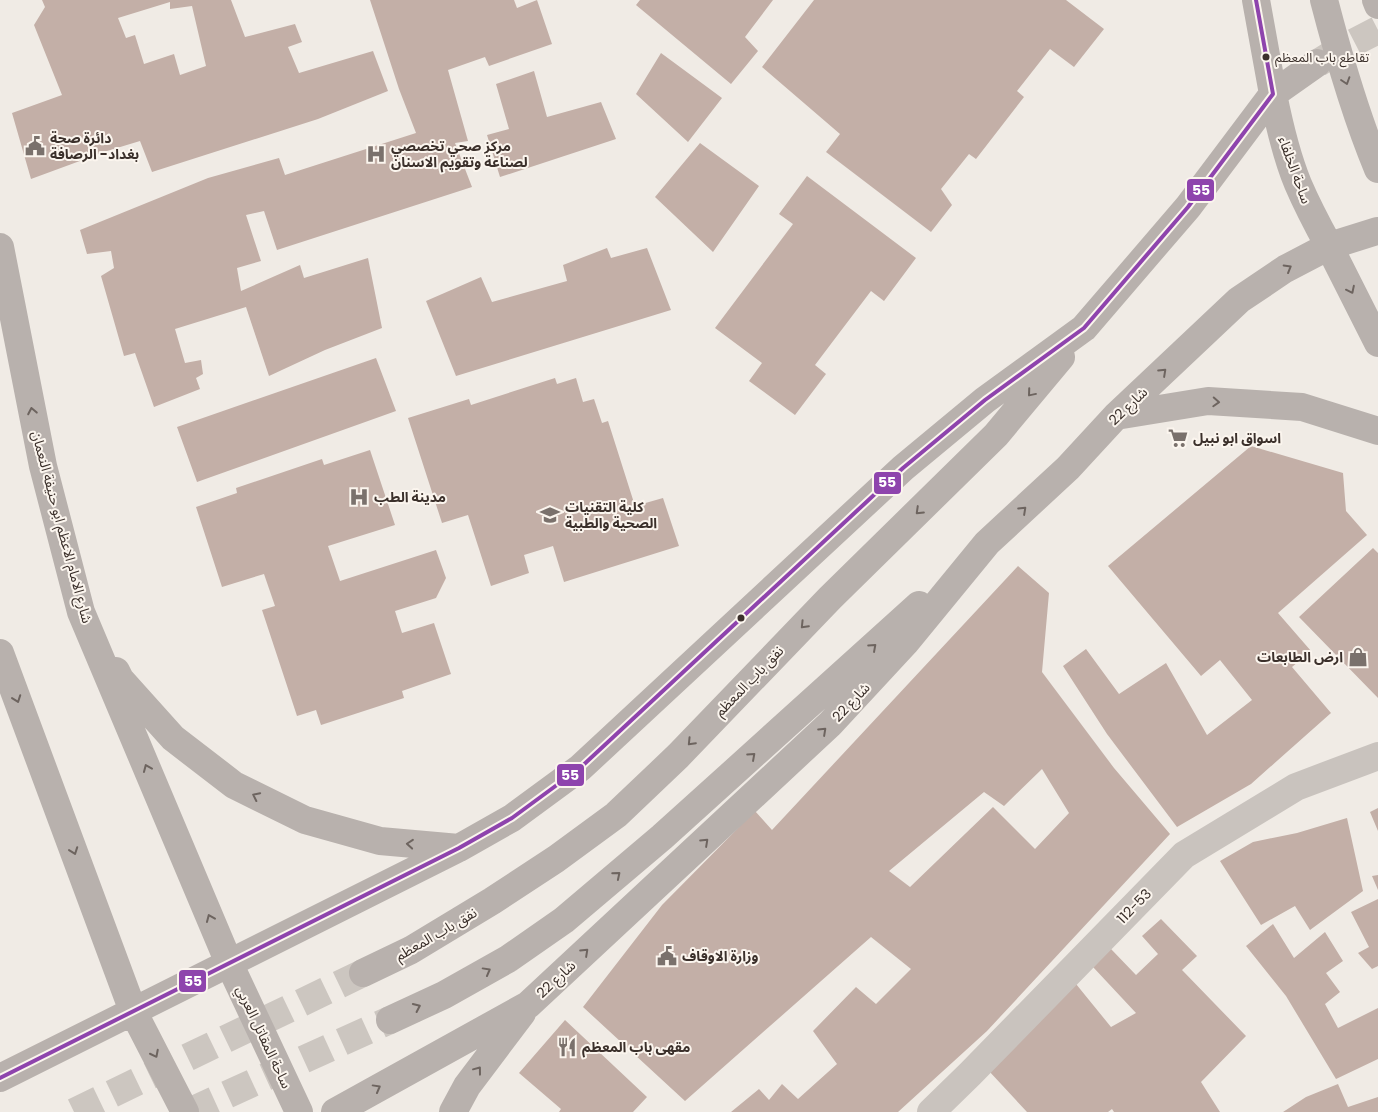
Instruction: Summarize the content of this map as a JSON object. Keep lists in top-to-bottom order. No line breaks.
{"streets":{"main road":["ساحة الخلفاء","شارع 22","شارع الامام الاعظم ابو حنيفة النعمان","نفق باب المعظم","ساحة المقاتل العربي"],"lane":["112-53"]},"crossings":[["ساحة الخلفاء","شارع 22"],["شارع الامام الاعظم ابو حنيفة النعمان","ساحة المقاتل العربي"]],"one_way":["ساحة الخلفاء"],"places":{"other":["تقاطع باب المعظم"],"public building":["دائرة صحة بغداد- الرصافة","وزارة الاوقاف"],"hospital":["مركز صحي تخصصي لصناعة وتقويم الاسنان","مدينة الطب"],"supermarket":["اسواق ابو نبيل"],"school or university":["كلية التقنيات الصحية والطبية"],"shop":["ارض الطابعات"],"restaurant":["مقهى باب المعظم"]},"lines":["transit line 55"]}
